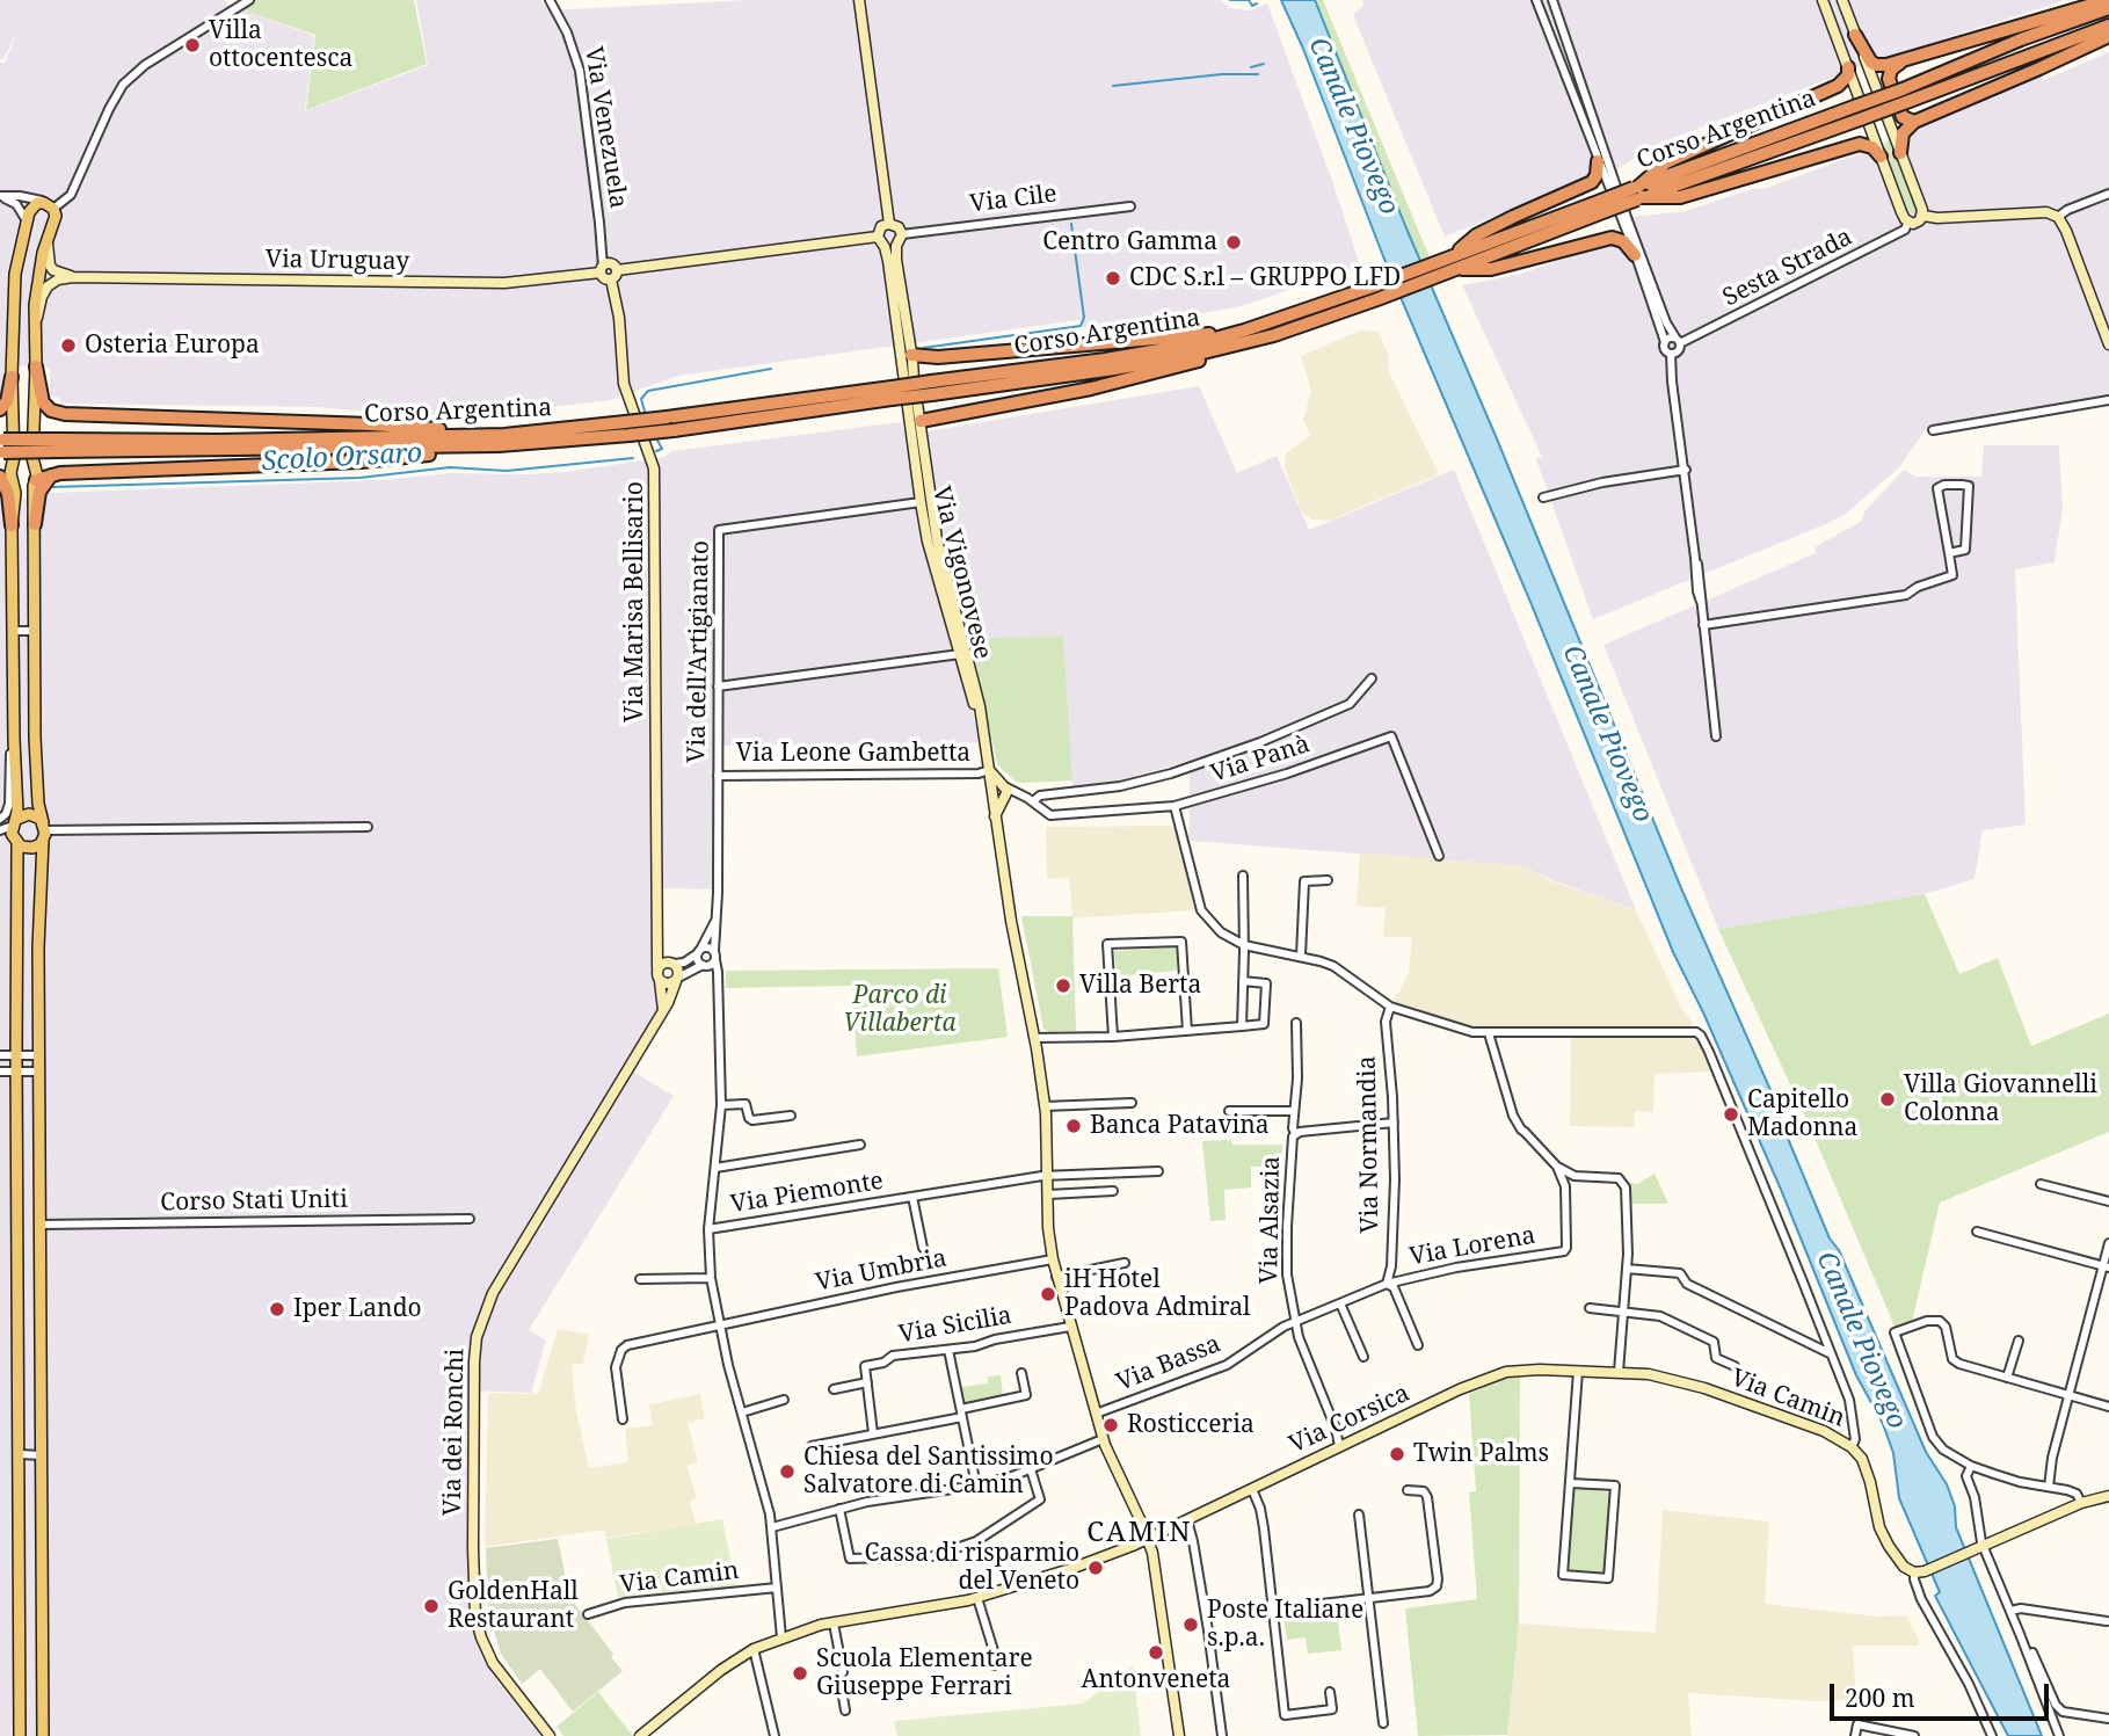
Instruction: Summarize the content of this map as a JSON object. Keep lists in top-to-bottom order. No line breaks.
{"streets":{"highway":["Corso Argentina"],"street":["Via Venezuela","Via Cile","Via Uruguay","Sesta Strada","Via Vigonovese","Via Marisa Bellisario","Via dell'Artigianato","Via Leone Gambetta","Via Panà","Via Normandia","Via Piemonte","Corso Stati Uniti","Via Alsazia","Via Lorena","Via Umbria","Via Sicilia","Via Bassa","Via Camin","Via Corsica","Via dei Ronchi"]},"crossings":[["Via Venezuela","Via Uruguay"],["Via Cile","Via Uruguay"],["Via Cile","Via Vigonovese"],["Via Uruguay","Via Vigonovese"],["Via Uruguay","Via Marisa Bellisario"],["Via Vigonovese","Via dell'Artigianato"],["Via Vigonovese","Via Leone Gambetta"],["Via Marisa Bellisario","Via dei Ronchi"],["Via dell'Artigianato","Via Leone Gambetta"],["Via dell'Artigianato","Via Piemonte"],["Via dell'Artigianato","Via Umbria"],["Via dell'Artigianato","Via Camin"],["Via dell'Artigianato","Via Corsica"],["Via Normandia","Via Alsazia"],["Via Normandia","Via Lorena"],["Via Alsazia","Via Lorena"],["Via Alsazia","Via Bassa"],["Via Alsazia","Via Corsica"],["Via Lorena","Via Bassa"],["Via Camin","Via Corsica"]],"districts":["CAMIN"],"water":["Canale Piovego","Scolo Orsaro"],"parks":["Parco di Villaberta"],"places":["Villa ottocentesca","Centro Gamma","CDC S.r.l – GRUPPO LFD","Osteria Europa","Villa Berta","Villa Giovannelli Colonna","Capitello Madonna","Banca Patavina","iH Hotel Padova Admiral","Iper Lando","Rosticceria","Twin Palms","Chiesa del Santissimo Salvatore di Camin","Cassa di risparmio del Veneto","GoldenHall Restaurant","Poste Italiane s.p.a.","Antonveneta","Scuola Elementare Giuseppe Ferrari"],"scale_bar":"200 m"}
